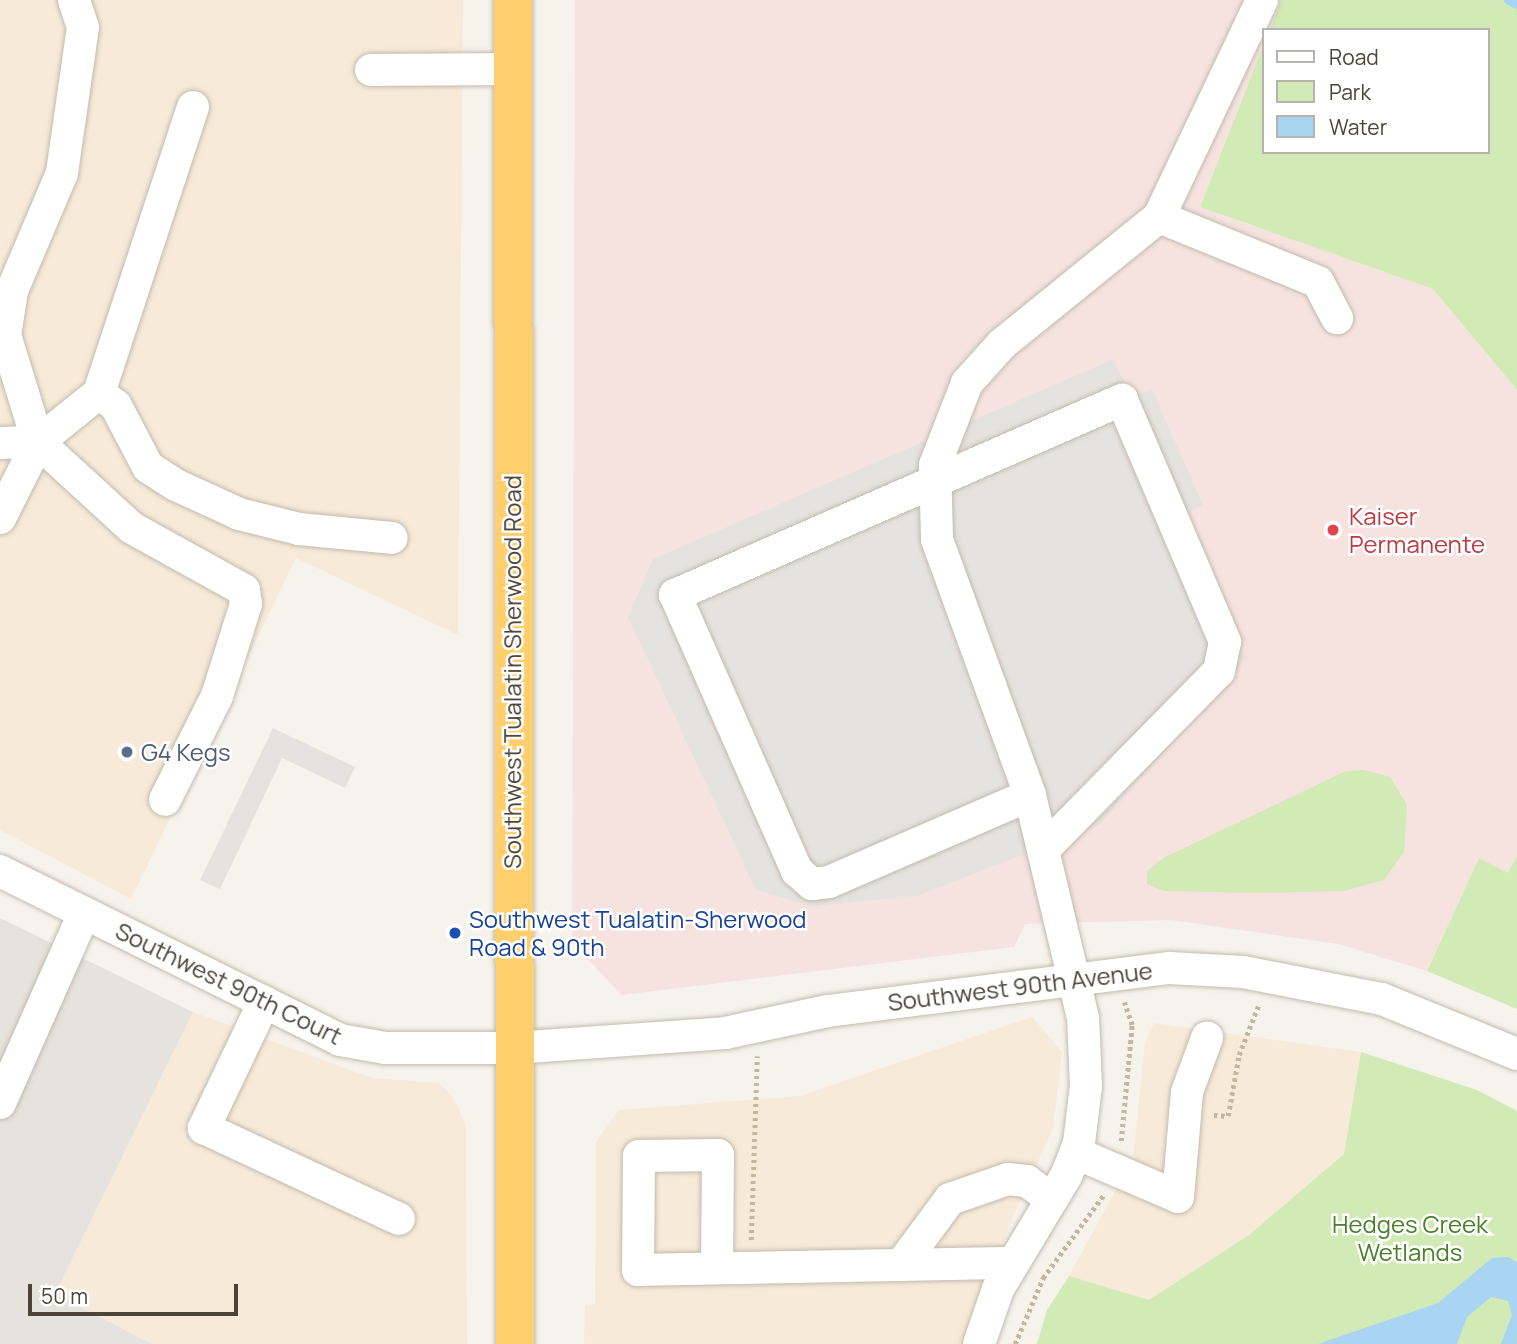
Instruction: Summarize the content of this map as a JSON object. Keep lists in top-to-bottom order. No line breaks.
{"streets":{"highway":["Southwest Tualatin Sherwood Road"],"street":["Southwest 90th Court","Southwest 90th Avenue"]},"crossings":[["Southwest Tualatin Sherwood Road","Southwest 90th Court"],["Southwest Tualatin Sherwood Road","Southwest 90th Avenue"],["Southwest 90th Court","Southwest 90th Avenue"]],"parks":["Hedges Creek Wetlands"],"places":["Kaiser Permanente","G4 Kegs","Southwest Tualatin-Sherwood Road & 90th"],"legend":["Road","Park","Water"],"scale_bar":"50 m"}
